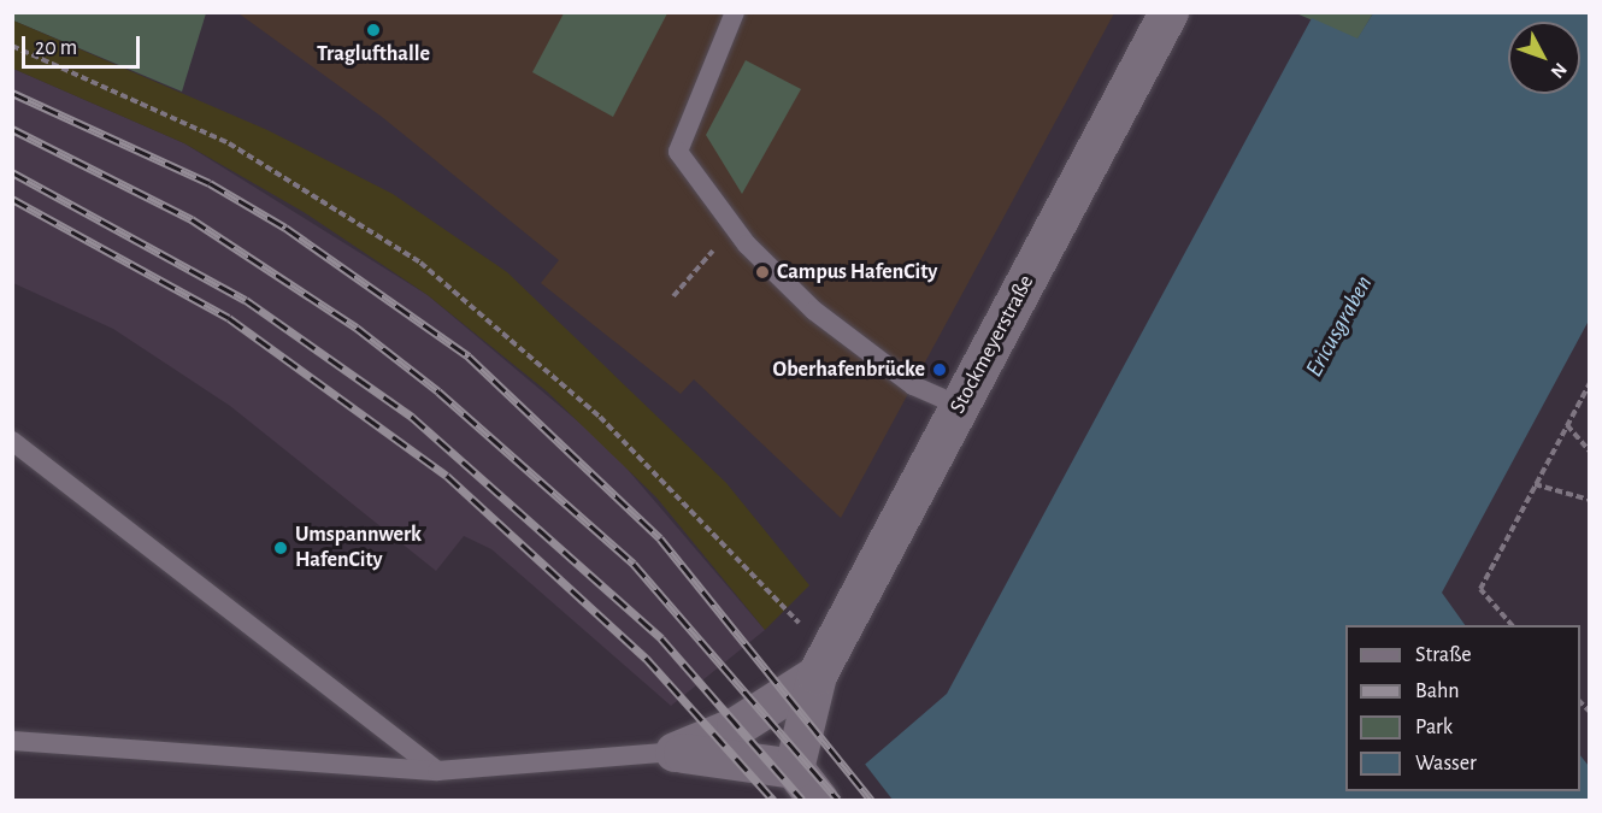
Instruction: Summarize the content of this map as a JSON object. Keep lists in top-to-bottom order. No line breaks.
{"streets":{"street":["Stockmeyerstraße"]},"water":["Ericusgraben"],"places":["Traglufthalle","Campus HafenCity","Oberhafenbrücke","Umspannwerk HafenCity"],"legend":["Straße","Bahn","Park","Wasser"],"scale_bar":"20 m","north":"bottom right"}
